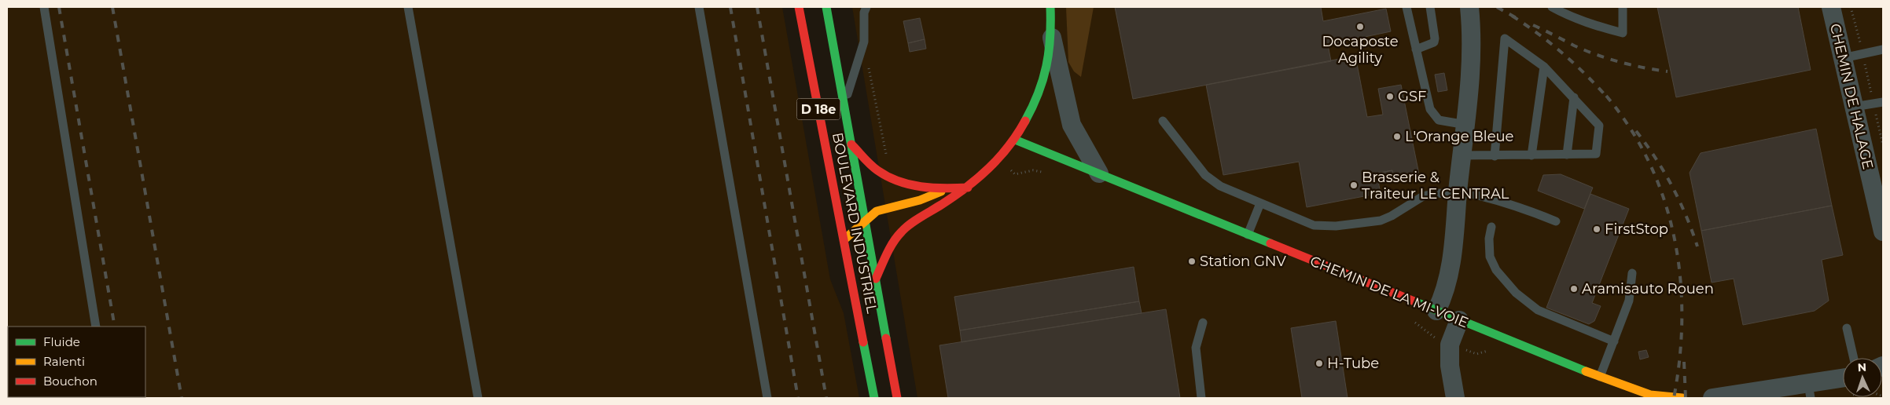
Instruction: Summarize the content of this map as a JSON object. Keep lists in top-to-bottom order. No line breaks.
{"streets":{"main road":["D 18e","BOULEVARD INDUSTRIEL","CHEMIN DE LA MI-VOIE"],"street":["CHEMIN DE HALAGE"]},"places":["Docaposte Agility","GSF","L'Orange Bleue","Brasserie & Traiteur LE CENTRAL","FirstStop","Station GNV","Aramisauto Rouen","H-Tube"],"legend":["Fluide","Ralenti","Bouchon"],"north":"top"}
